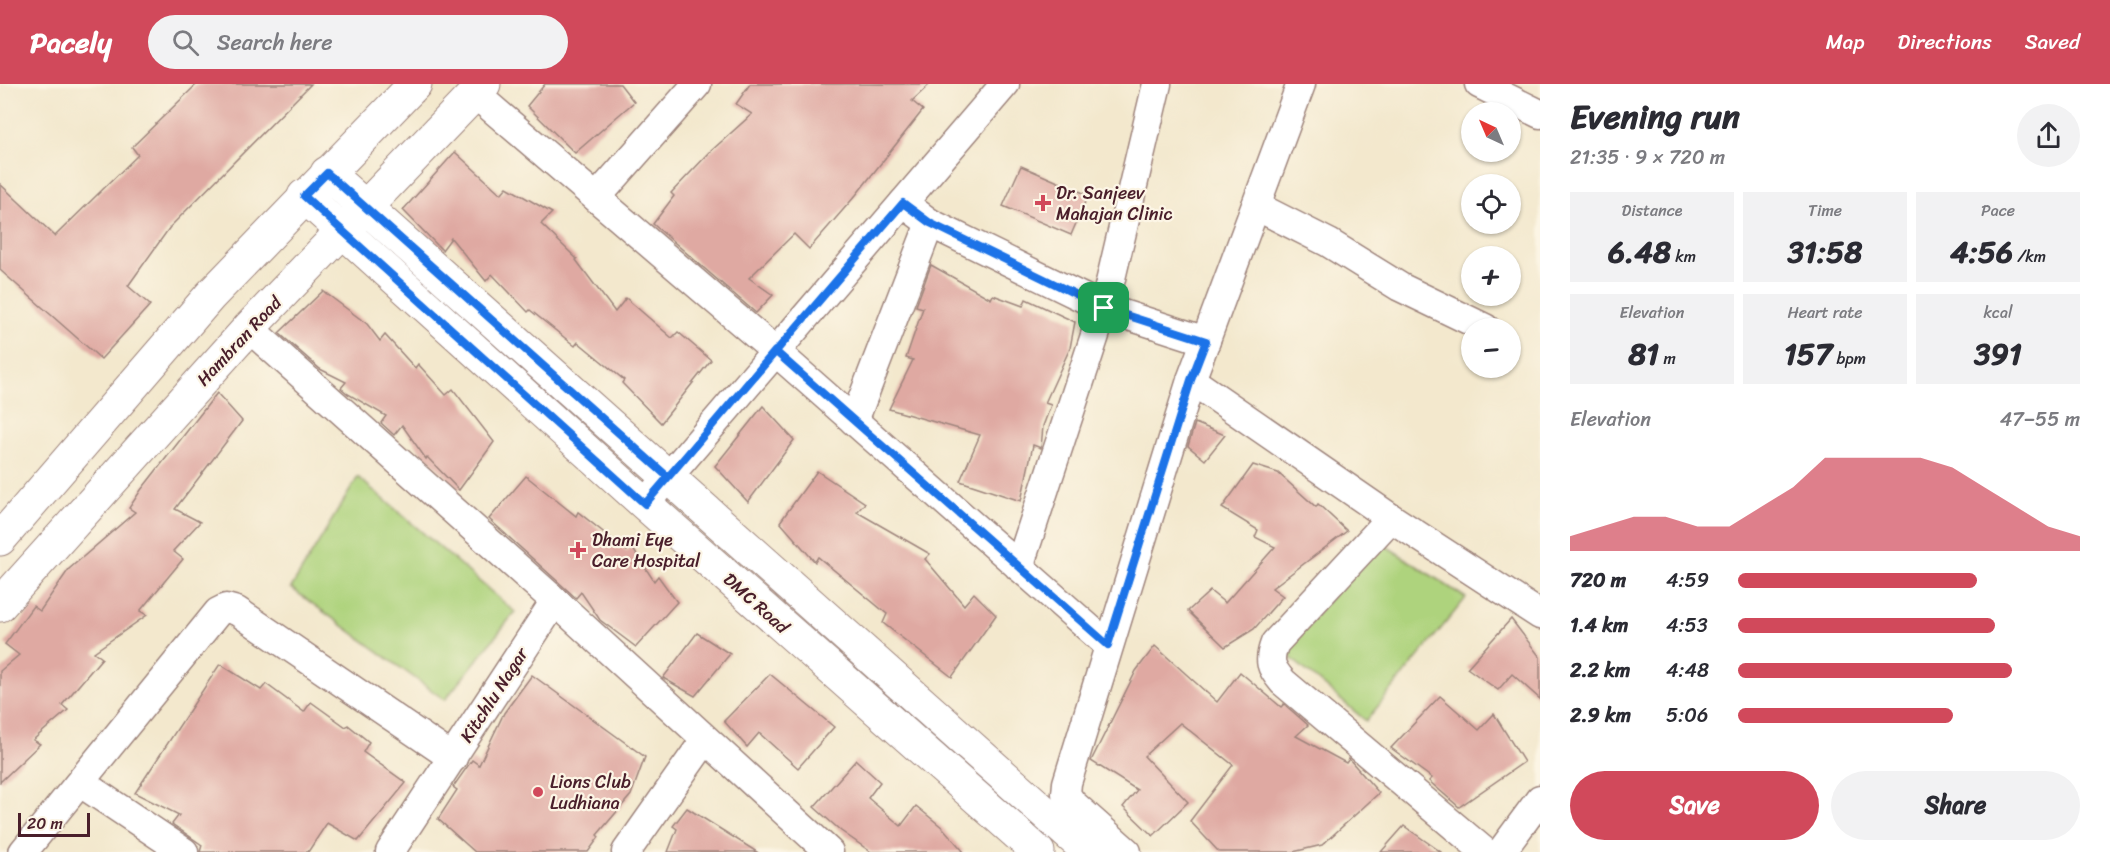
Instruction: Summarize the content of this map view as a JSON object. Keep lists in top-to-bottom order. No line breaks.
{"streets":{"street":["Hambran Road","DMC Road","Kitchlu Nagar"]},"crossings":[["Hambran Road","DMC Road"]],"places":{"health":["Dr. Sanjeev Mahajan Clinic","Dhami Eye Care Hospital"],"other":["Lions Club Ludhiana"]},"scale_bar":"20 m","north":"top left","page":{"header":"Pacely","search":"Search here","nav":["Map","Directions","Saved"],"heading":["Evening run","21:35 · 9 × 720 m"],"map_buttons":["+","−"],"stats":[["Distance","6.48 km"],["Time","31:58"],["Pace","4:56 /km"],["Elevation","81 m"],["Heart rate","157 bpm"],["kcal","391"]],"chart":["Elevation","47–55 m"],"list":[{"name":"720 m","note":"4:59"},{"name":"1.4 km","note":"4:53"},{"name":"2.2 km","note":"4:48"},{"name":"2.9 km","note":"5:06"}],"buttons":["Save","Share"],"scale":"20 m"}}
